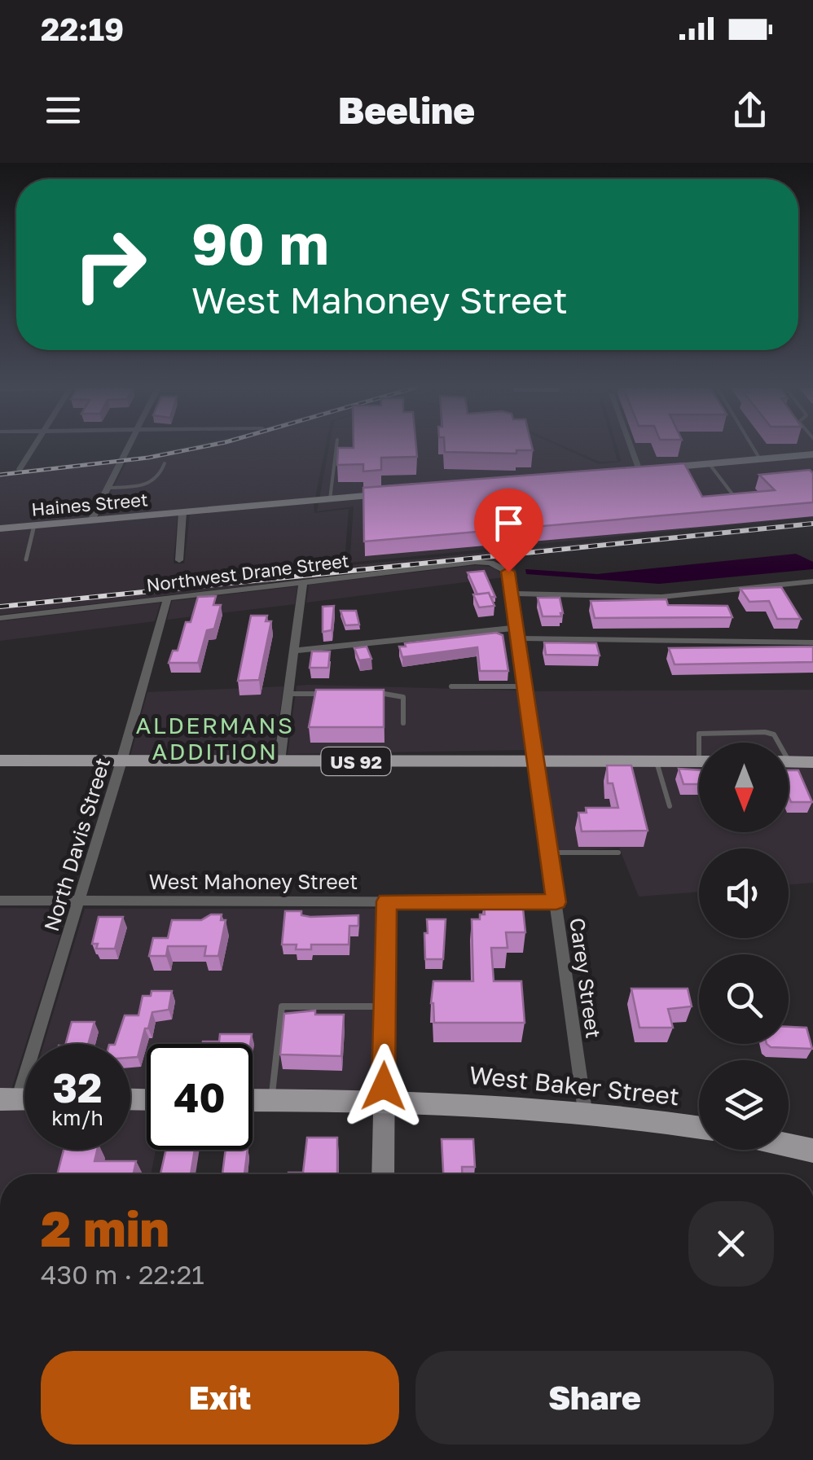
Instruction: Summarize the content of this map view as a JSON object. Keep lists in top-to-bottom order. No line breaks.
{"streets":{"main road":["US 92","West Baker Street"],"street":["Haines Street","Northwest Drane Street","North Davis Street","West Mahoney Street","Carey Street"]},"crossings":[["Northwest Drane Street","North Davis Street"],["Northwest Drane Street","Carey Street"],["US 92","North Davis Street"],["US 92","Carey Street"],["North Davis Street","West Mahoney Street"],["West Mahoney Street","Carey Street"],["Carey Street","West Baker Street"]],"districts":["ALDERMANS ADDITION"],"north":"bottom","page":{"status":"22:19","header":"Beeline","turn":["90 m","West Mahoney Street"],"speed":"32 km/h","limit":"40","heading":["2 min","430 m · 22:21"],"buttons":["Exit","Share"]}}
